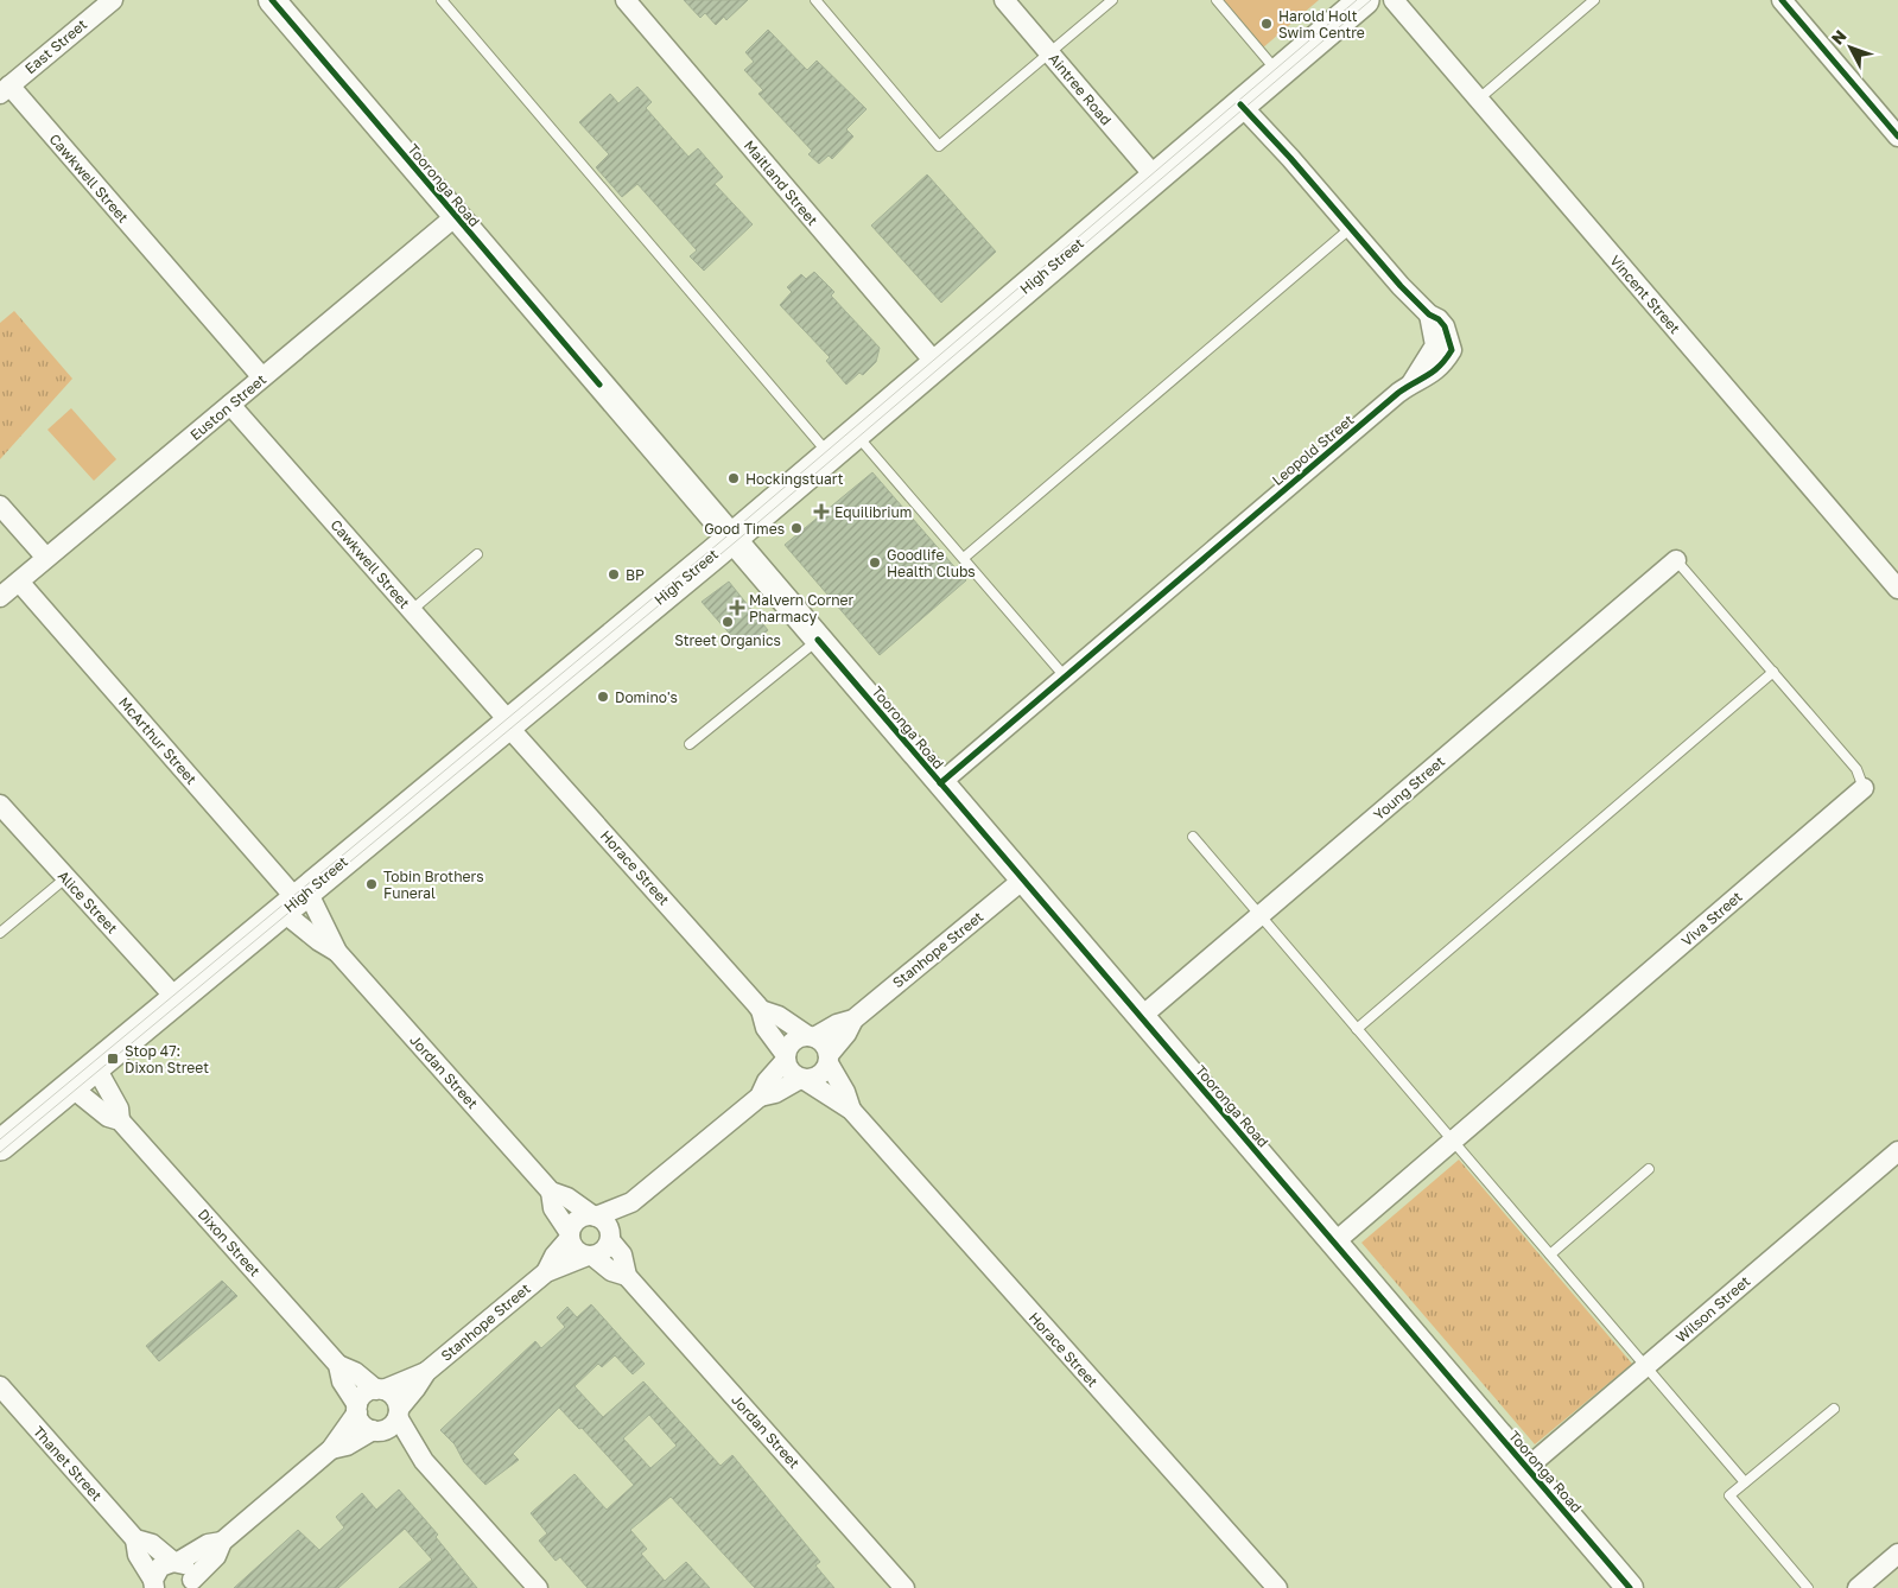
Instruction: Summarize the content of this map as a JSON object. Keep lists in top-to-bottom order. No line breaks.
{"streets":{"main road":["Tooronga Road","High Street"],"street":["East Street","Aintree Road","Cawkwell Street","Maitland Street","Vincent Street","Euston Street","Leopold Street","McArthur Street","Young Street","Horace Street","Alice Street","Viva Street","Stanhope Street","Jordan Street","Dixon Street","Wilson Street","Thanet Street"]},"crossings":[["East Street","Cawkwell Street"],["Aintree Road","High Street"],["Cawkwell Street","High Street"],["Cawkwell Street","Euston Street"],["Cawkwell Street","Horace Street"],["Maitland Street","High Street"],["Tooronga Road","High Street"],["Tooronga Road","Euston Street"],["Tooronga Road","Leopold Street"],["Tooronga Road","Young Street"],["Tooronga Road","Viva Street"],["Tooronga Road","Stanhope Street"],["Tooronga Road","Wilson Street"],["High Street","Leopold Street"],["High Street","McArthur Street"],["High Street","Horace Street"],["High Street","Alice Street"],["High Street","Jordan Street"],["High Street","Dixon Street"],["Euston Street","McArthur Street"],["McArthur Street","Jordan Street"],["Young Street","Viva Street"],["Horace Street","Stanhope Street"],["Stanhope Street","Jordan Street"],["Stanhope Street","Dixon Street"]],"places":{"other":["Harold Holt Swim Centre","Hockingstuart","Good Times","Goodlife Health Clubs","BP","Street Organics","Domino's","Tobin Brothers Funeral"],"health":["Equilibrium","Malvern Corner Pharmacy"],"transit":["Stop 47: Dixon Street"]},"north":"top left"}
